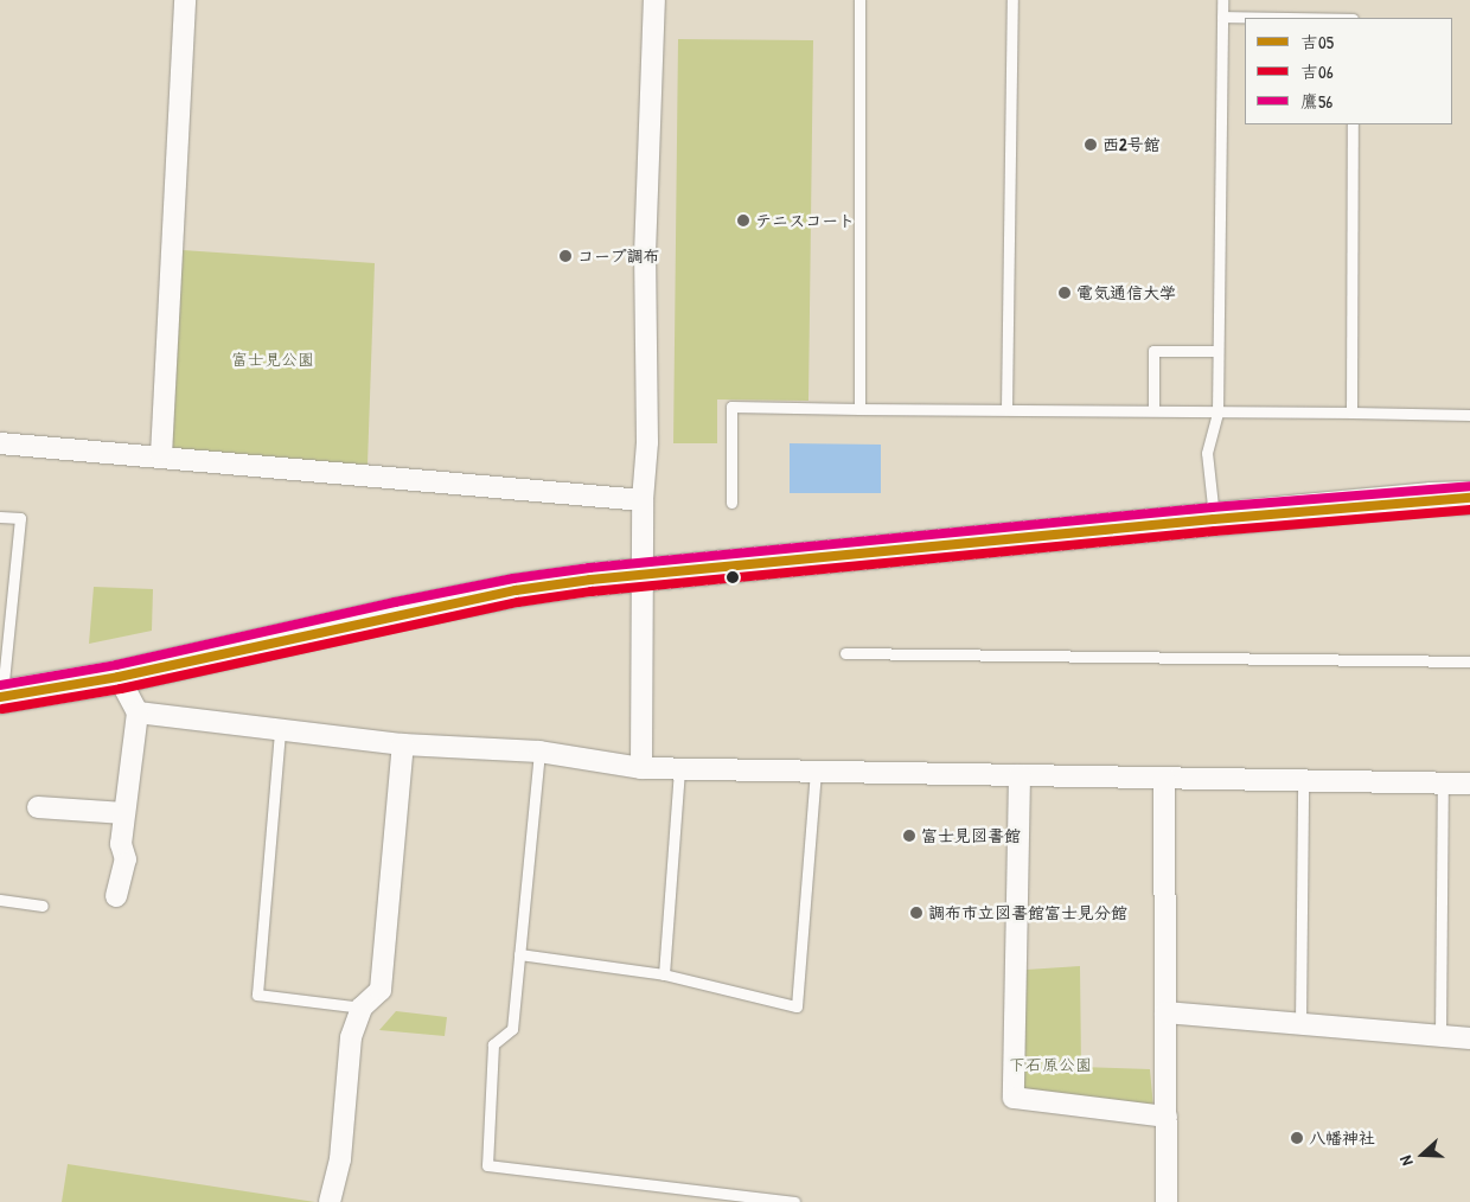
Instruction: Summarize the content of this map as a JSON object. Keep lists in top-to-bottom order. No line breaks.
{"parks":["富士見公園","下石原公園"],"places":["西2号館","テニスコート","コープ調布","電気通信大学","富士見図書館","調布市立図書館富士見分館","八幡神社"],"lines":["transit line 鷹56","transit line 吉05","transit line 吉06"],"legend":["吉05","吉06","鷹56"],"north":"left"}
